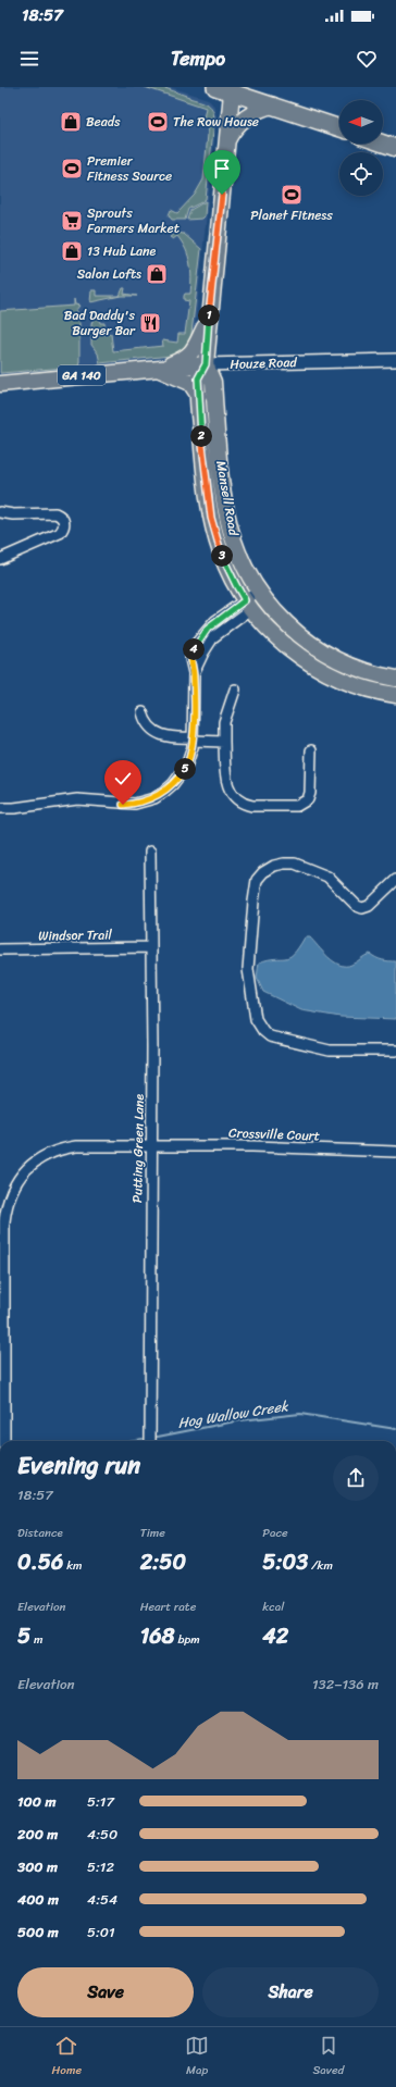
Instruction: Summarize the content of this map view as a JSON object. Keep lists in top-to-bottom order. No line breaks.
{"streets":{"main road":["Houze Road","GA 140","Mansell Road"],"street":["Windsor Trail","Crossville Court","Putting Green Lane"]},"crossings":[["Houze Road","Mansell Road"],["Windsor Trail","Putting Green Lane"],["Crossville Court","Putting Green Lane"]],"water":["Hog Wallow Creek"],"places":{"shop":["Beads","13 Hub Lane","Salon Lofts"],"sports":["The Row House","Premier Fitness Source","Planet Fitness"],"supermarket":["Sprouts Farmers Market"],"restaurant":["Bad Daddy's Burger Bar"]},"north":"left","page":{"status":"18:57","header":"Tempo","pins":["1","2","3","4","5"],"heading":["Evening run","18:57"],"stats":[["Distance","0.56 km"],["Time","2:50"],["Pace","5:03 /km"],["Elevation","5 m"],["Heart rate","168 bpm"],["kcal","42"]],"chart":["Elevation","132–136 m"],"list":[{"name":"100 m","note":"5:17"},{"name":"200 m","note":"4:50"},{"name":"300 m","note":"5:12"},{"name":"400 m","note":"4:54"},{"name":"500 m","note":"5:01"}],"buttons":["Save","Share"],"tabs":["Home","Map","Saved"]}}
